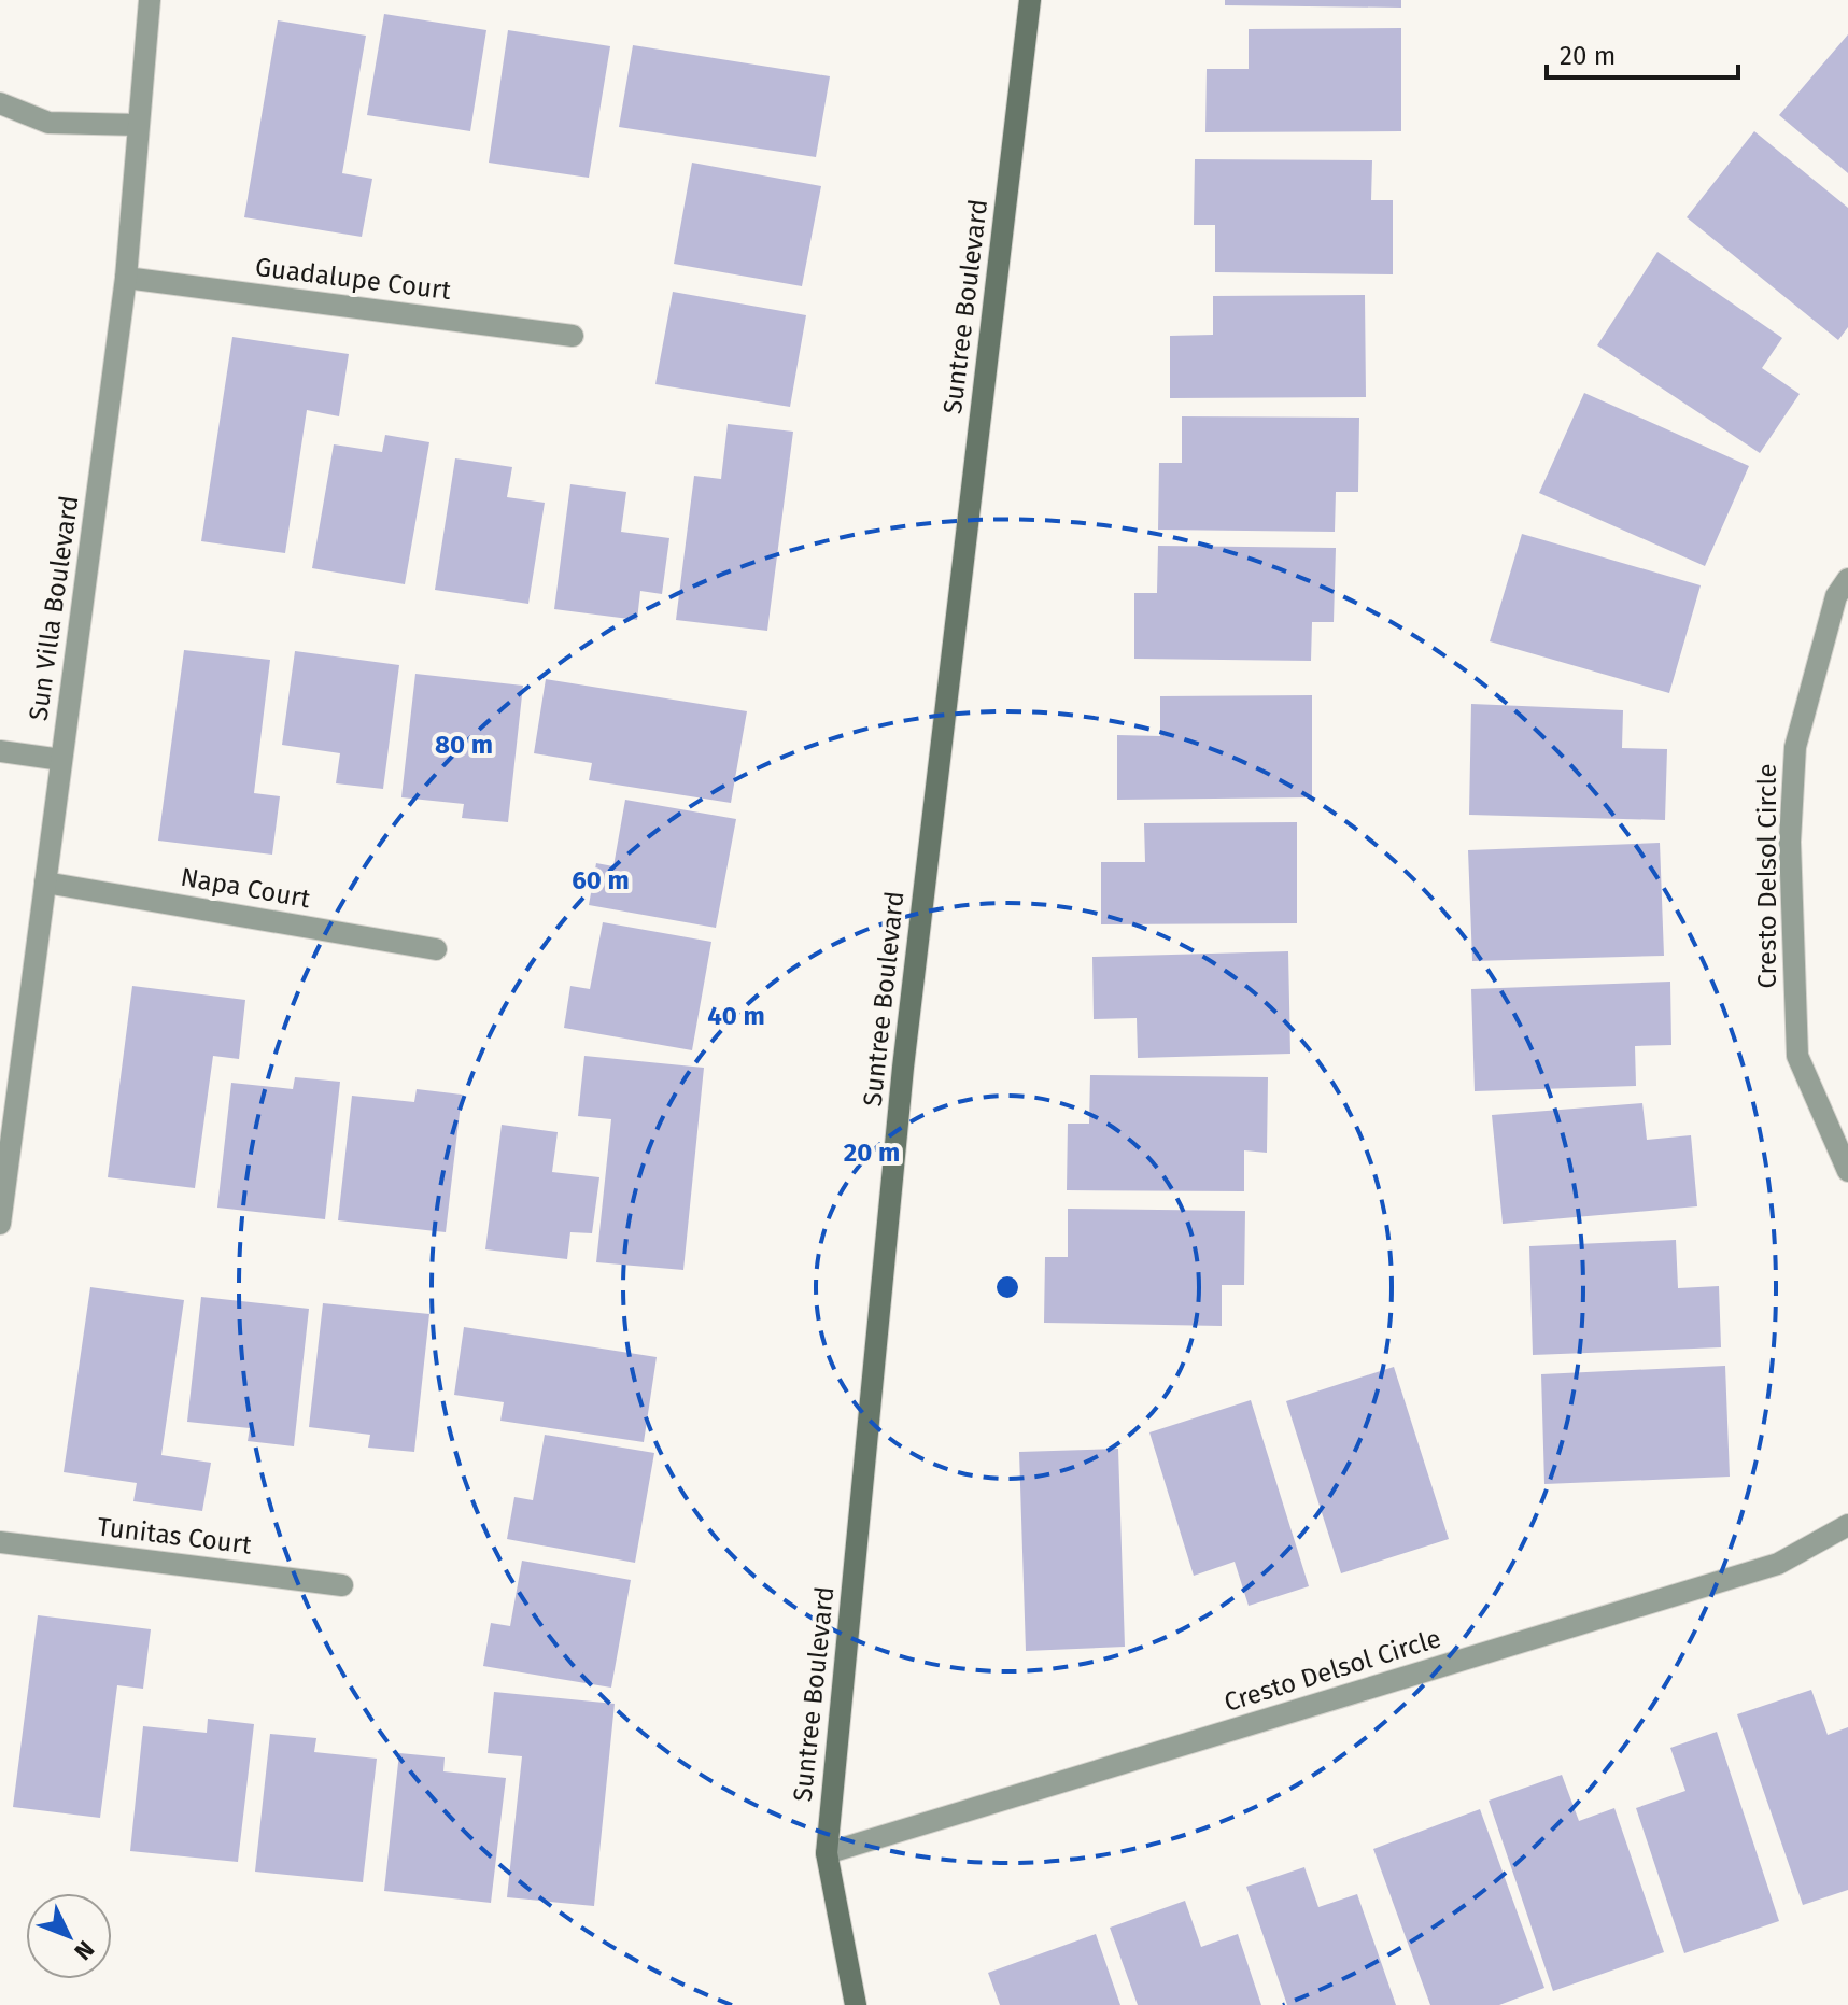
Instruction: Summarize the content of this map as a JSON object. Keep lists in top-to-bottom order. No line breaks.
{"streets":{"street":["Guadalupe Court","Suntree Boulevard","Sun Villa Boulevard","Cresto Delsol Circle","Napa Court","Tunitas Court"]},"crossings":[["Guadalupe Court","Sun Villa Boulevard"],["Suntree Boulevard","Cresto Delsol Circle"],["Sun Villa Boulevard","Napa Court"]],"scale_bar":"20 m","north":"bottom right","rings":["80 m","60 m","40 m","20 m"]}
